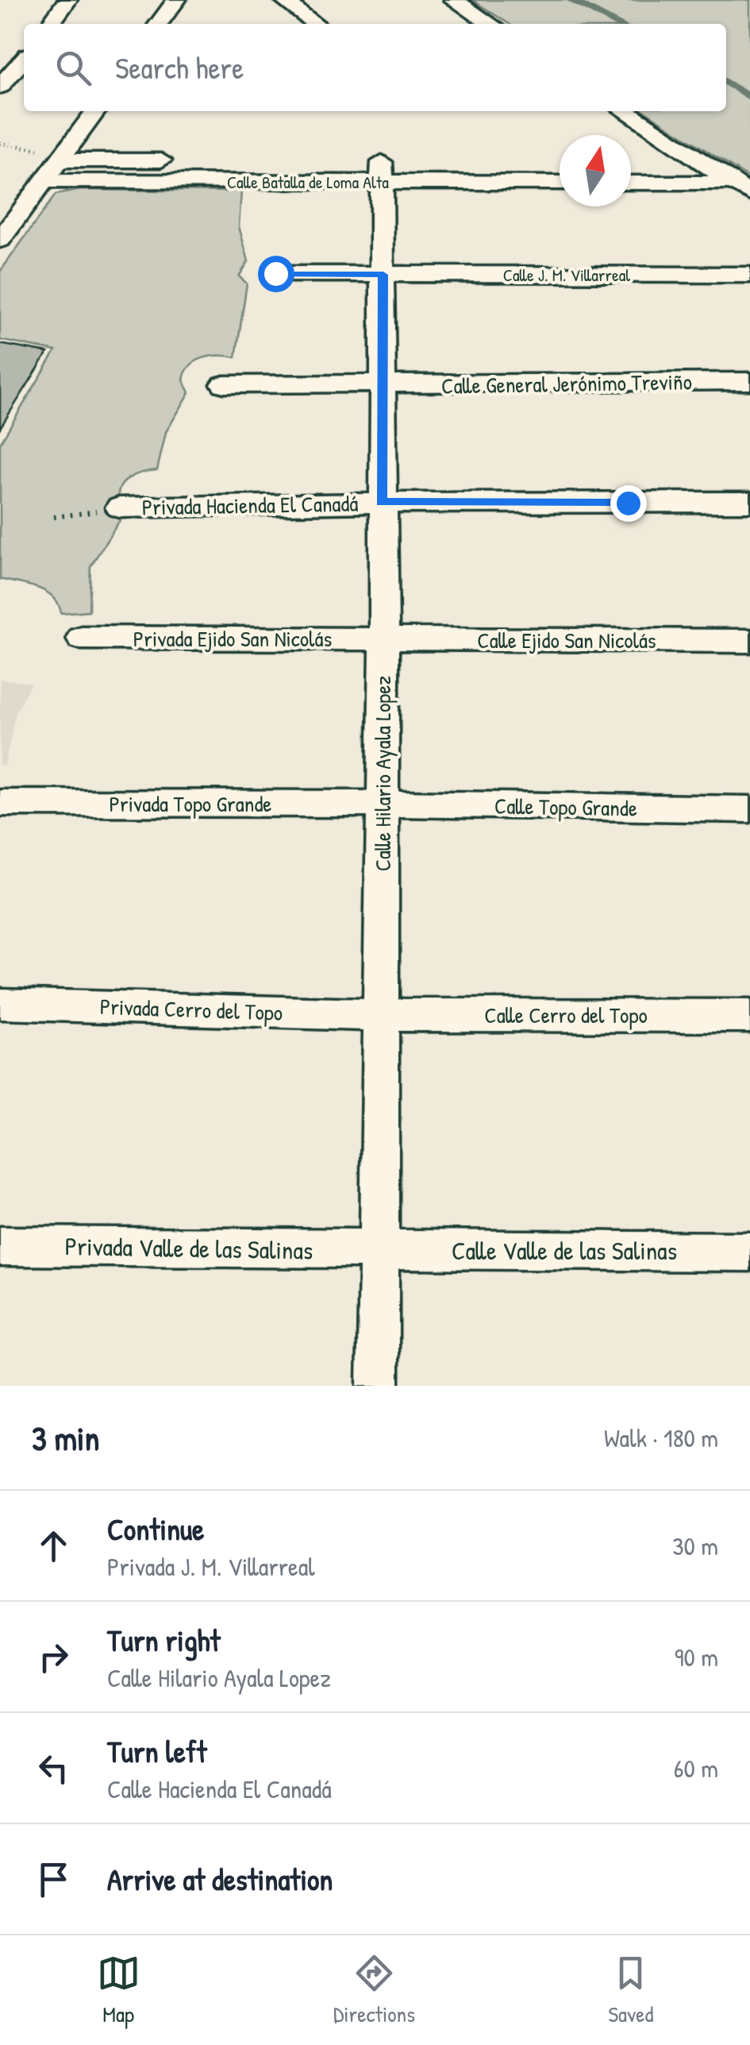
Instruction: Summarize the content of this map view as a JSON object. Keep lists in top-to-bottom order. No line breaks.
{"streets":{"street":["Calle Batalla de Loma Alta","Calle J. M. Villarreal","Calle General Jerónimo Treviño","Privada Hacienda El Canadá","Privada Ejido San Nicolás","Calle Ejido San Nicolás","Calle Hilario Ayala Lopez","Privada Topo Grande","Calle Topo Grande","Privada Cerro del Topo","Calle Cerro del Topo","Privada Valle de las Salinas","Calle Valle de las Salinas"]},"crossings":[["Calle Batalla de Loma Alta","Calle Hilario Ayala Lopez"],["Calle J. M. Villarreal","Calle Hilario Ayala Lopez"],["Calle General Jerónimo Treviño","Calle Hilario Ayala Lopez"],["Privada Hacienda El Canadá","Calle Hilario Ayala Lopez"],["Privada Ejido San Nicolás","Calle Ejido San Nicolás"],["Privada Ejido San Nicolás","Calle Hilario Ayala Lopez"],["Calle Ejido San Nicolás","Calle Hilario Ayala Lopez"],["Calle Hilario Ayala Lopez","Privada Topo Grande"],["Calle Hilario Ayala Lopez","Calle Topo Grande"],["Calle Hilario Ayala Lopez","Privada Cerro del Topo"],["Calle Hilario Ayala Lopez","Calle Cerro del Topo"],["Calle Hilario Ayala Lopez","Privada Valle de las Salinas"],["Calle Hilario Ayala Lopez","Calle Valle de las Salinas"],["Privada Topo Grande","Calle Topo Grande"],["Privada Cerro del Topo","Calle Cerro del Topo"],["Privada Valle de las Salinas","Calle Valle de las Salinas"]],"north":"top","page":{"search":"Search here","heading":["3 min","Walk · 180 m"],"list":[["Continue","Privada J. M. Villarreal","30 m"],["Turn right","Calle Hilario Ayala Lopez","90 m"],["Turn left","Calle Hacienda El Canadá","60 m"],"Arrive at destination"],"nav":["Map","Directions","Saved"]}}
